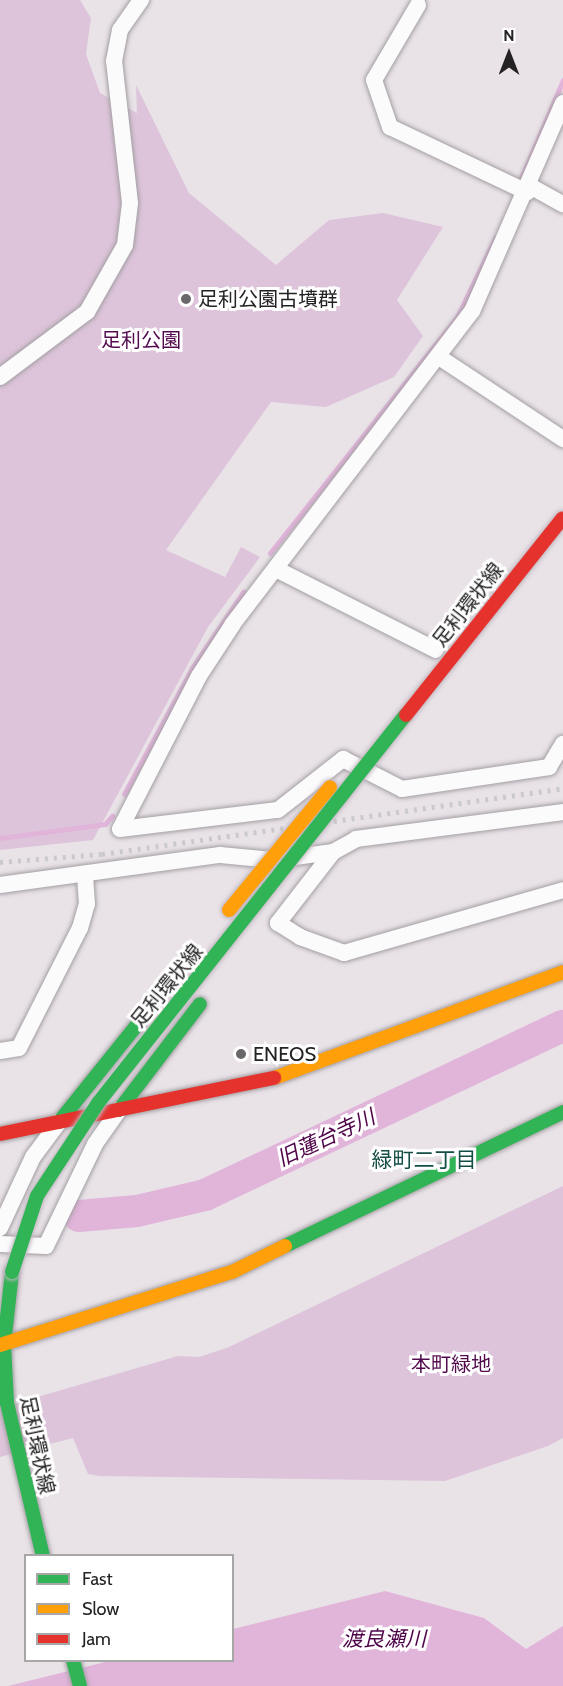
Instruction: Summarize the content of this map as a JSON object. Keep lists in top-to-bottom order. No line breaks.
{"streets":{"main road":["足利環状線"]},"districts":["緑町二丁目"],"water":["旧蓮台寺川","渡良瀬川"],"parks":["足利公園","本町緑地"],"places":["足利公園古墳群","ENEOS"],"legend":["Fast","Slow","Jam"],"north":"top"}
